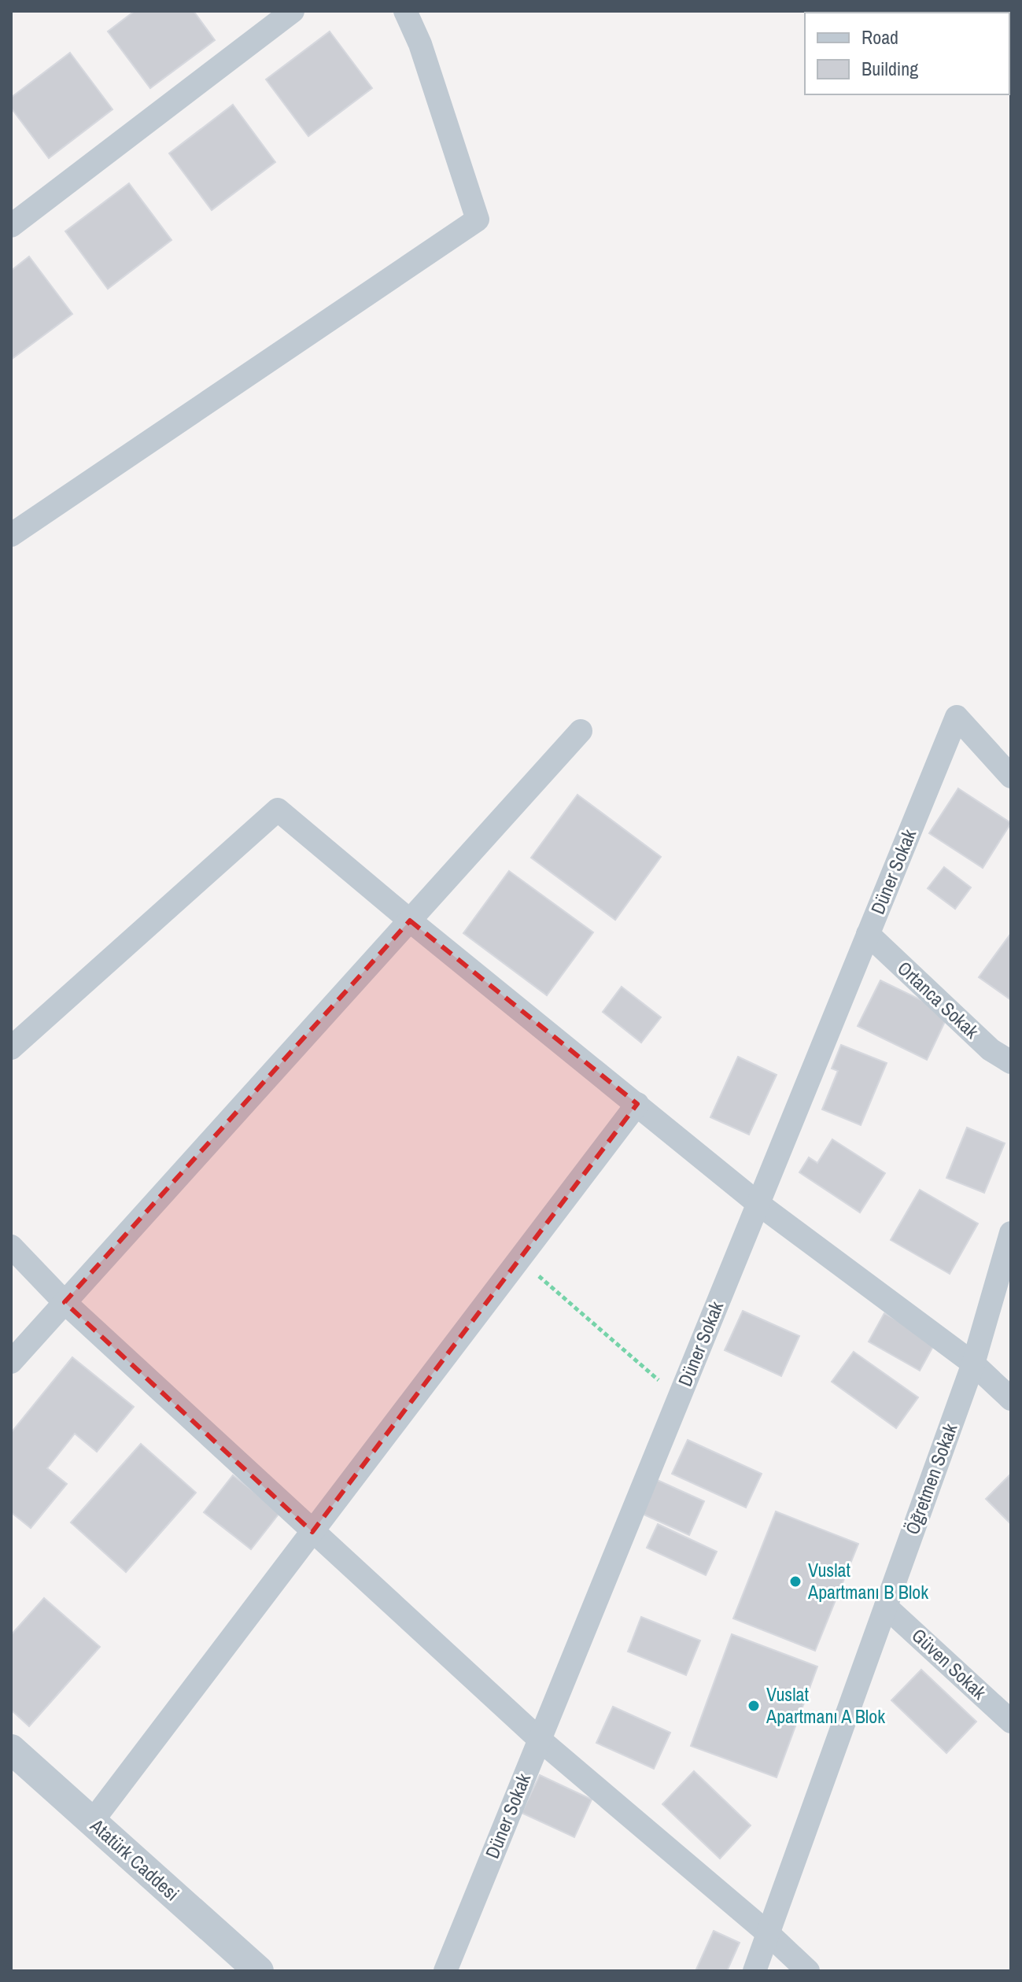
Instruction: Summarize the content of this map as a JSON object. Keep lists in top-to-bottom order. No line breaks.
{"streets":{"street":["Düner Sokak","Ortanca Sokak","Öğretmen Sokak","Güven Sokak","Atatürk Caddesi"]},"crossings":[["Düner Sokak","Ortanca Sokak"],["Öğretmen Sokak","Güven Sokak"]],"places":["Vuslat Apartmanı B Blok","Vuslat Apartmanı A Blok"],"legend":["Road","Building"]}
